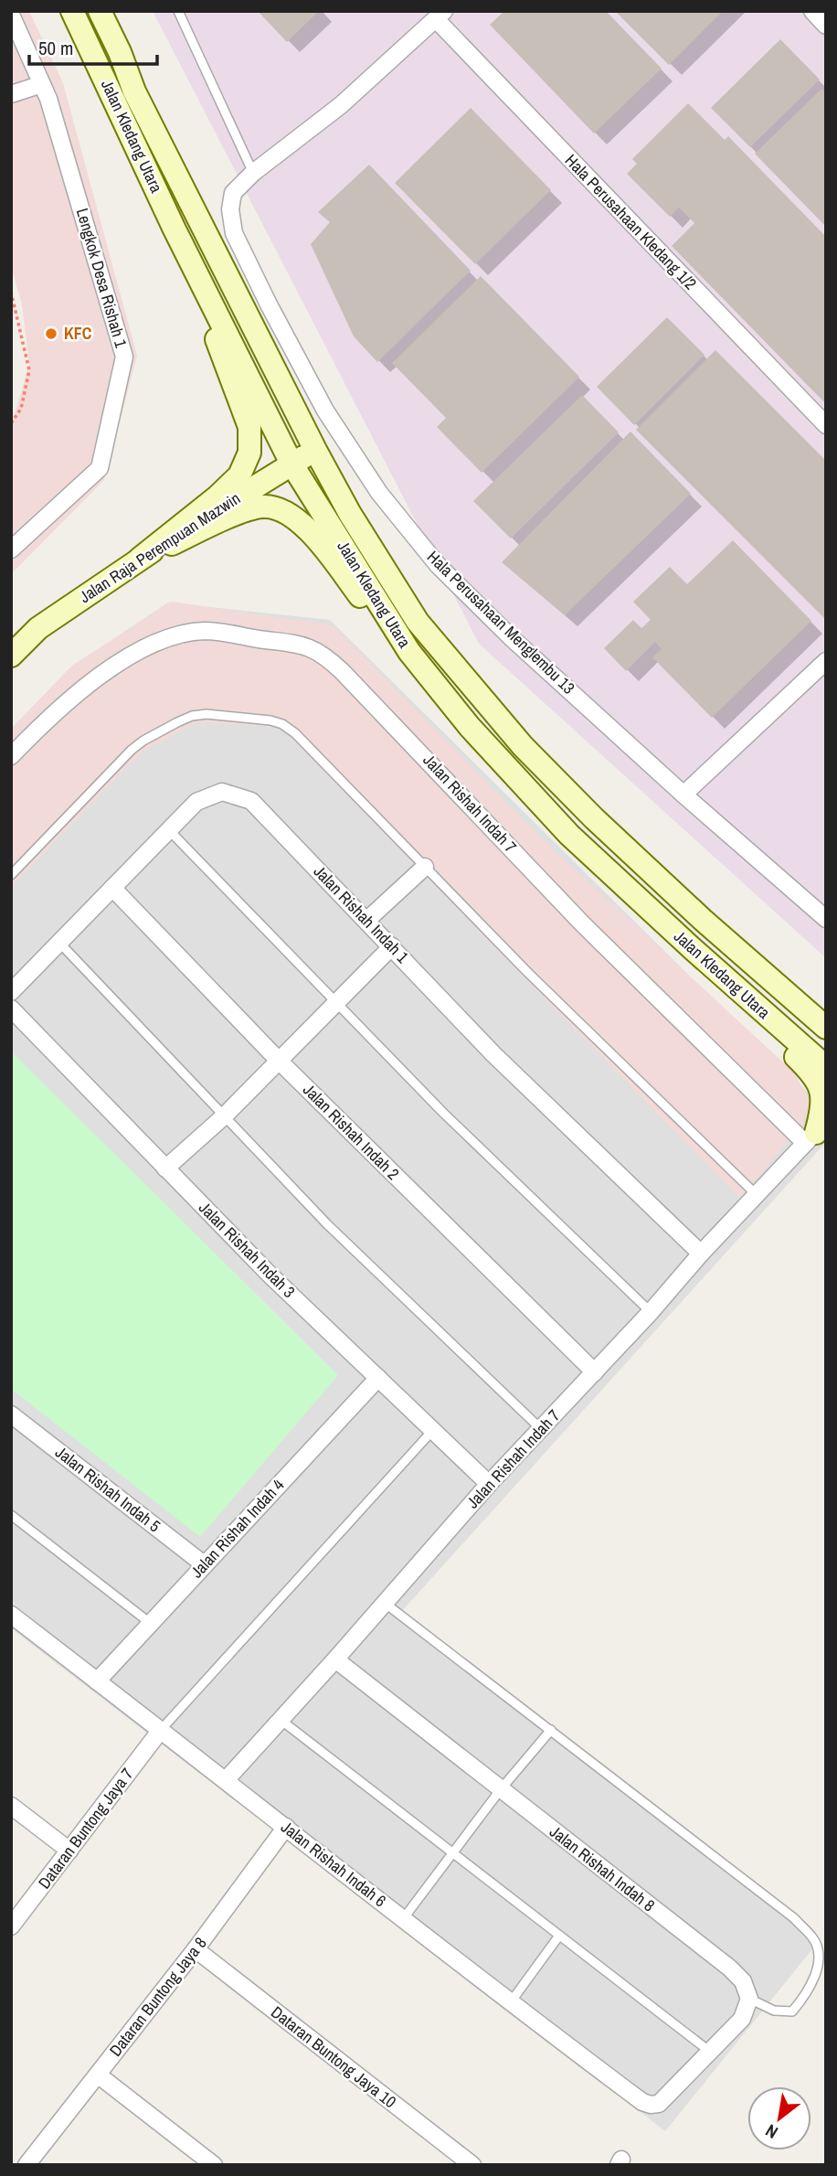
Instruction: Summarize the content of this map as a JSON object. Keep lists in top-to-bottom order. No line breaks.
{"streets":{"main road":["Jalan Kledang Utara","Jalan Raja Perempuan Mazwin"],"street":["Hala Perusahaan Kledang 1/2","Lengkok Desa Rishah 1","Hala Perusahaan Menglembu 13","Jalan Rishah Indah 7","Jalan Rishah Indah 1","Jalan Rishah Indah 2","Jalan Rishah Indah 3","Jalan Rishah Indah 5","Jalan Rishah Indah 4","Dataran Buntong Jaya 7","Jalan Rishah Indah 6","Jalan Rishah Indah 8","Dataran Buntong Jaya 8","Dataran Buntong Jaya 10"]},"crossings":[["Jalan Kledang Utara","Jalan Raja Perempuan Mazwin"],["Jalan Rishah Indah 7","Jalan Rishah Indah 1"],["Jalan Rishah Indah 7","Jalan Rishah Indah 2"],["Jalan Rishah Indah 7","Jalan Rishah Indah 3"],["Jalan Rishah Indah 7","Jalan Rishah Indah 6"],["Jalan Rishah Indah 7","Jalan Rishah Indah 8"],["Jalan Rishah Indah 1","Jalan Rishah Indah 2"],["Jalan Rishah Indah 3","Jalan Rishah Indah 4"],["Jalan Rishah Indah 5","Jalan Rishah Indah 4"],["Jalan Rishah Indah 4","Jalan Rishah Indah 6"],["Dataran Buntong Jaya 7","Jalan Rishah Indah 6"],["Jalan Rishah Indah 6","Dataran Buntong Jaya 8"],["Dataran Buntong Jaya 8","Dataran Buntong Jaya 10"]],"places":["KFC"],"scale_bar":"50 m","north":"bottom left"}
